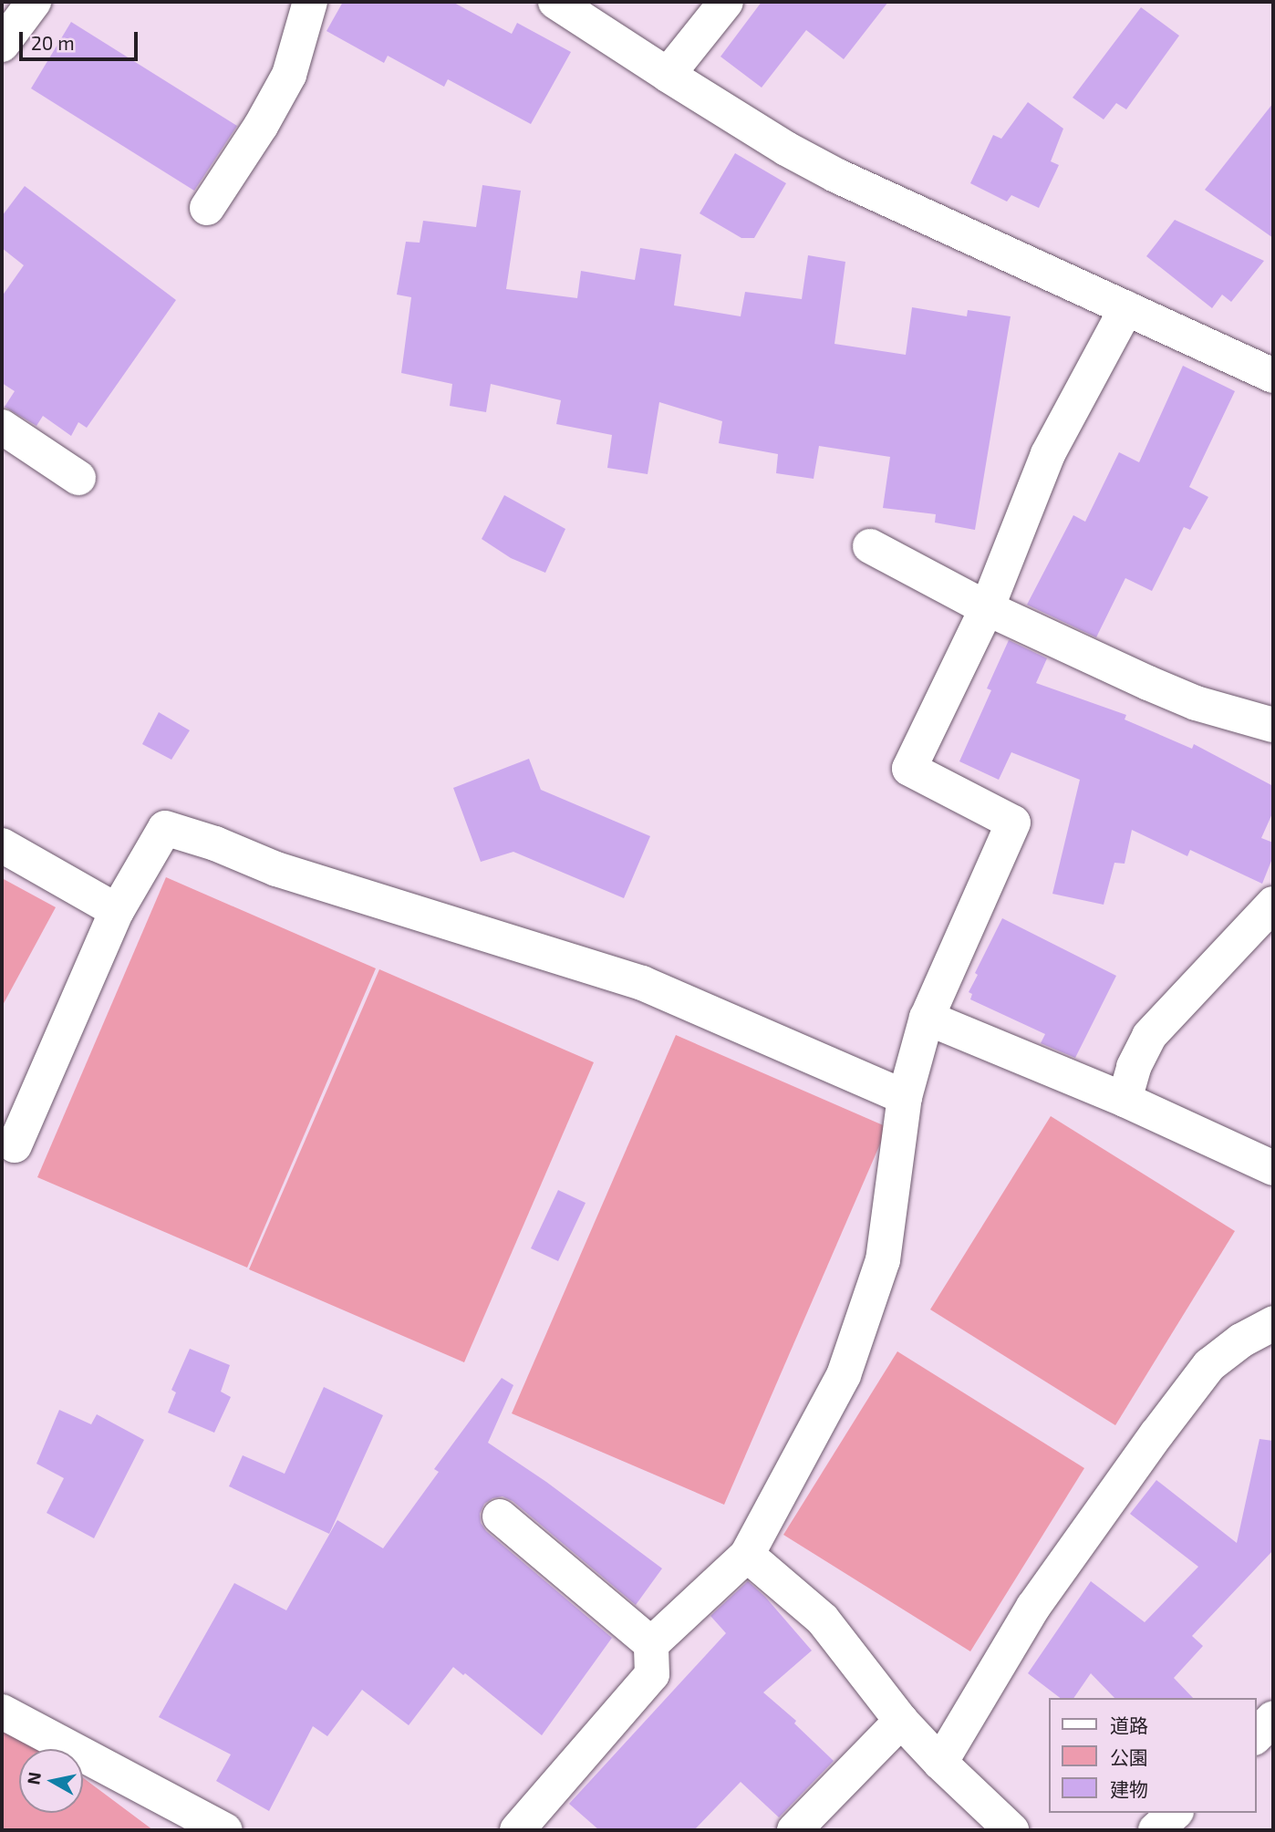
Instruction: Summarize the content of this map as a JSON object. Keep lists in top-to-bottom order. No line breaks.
{"legend":["道路","公園","建物"],"scale_bar":"20 m","north":"left"}
